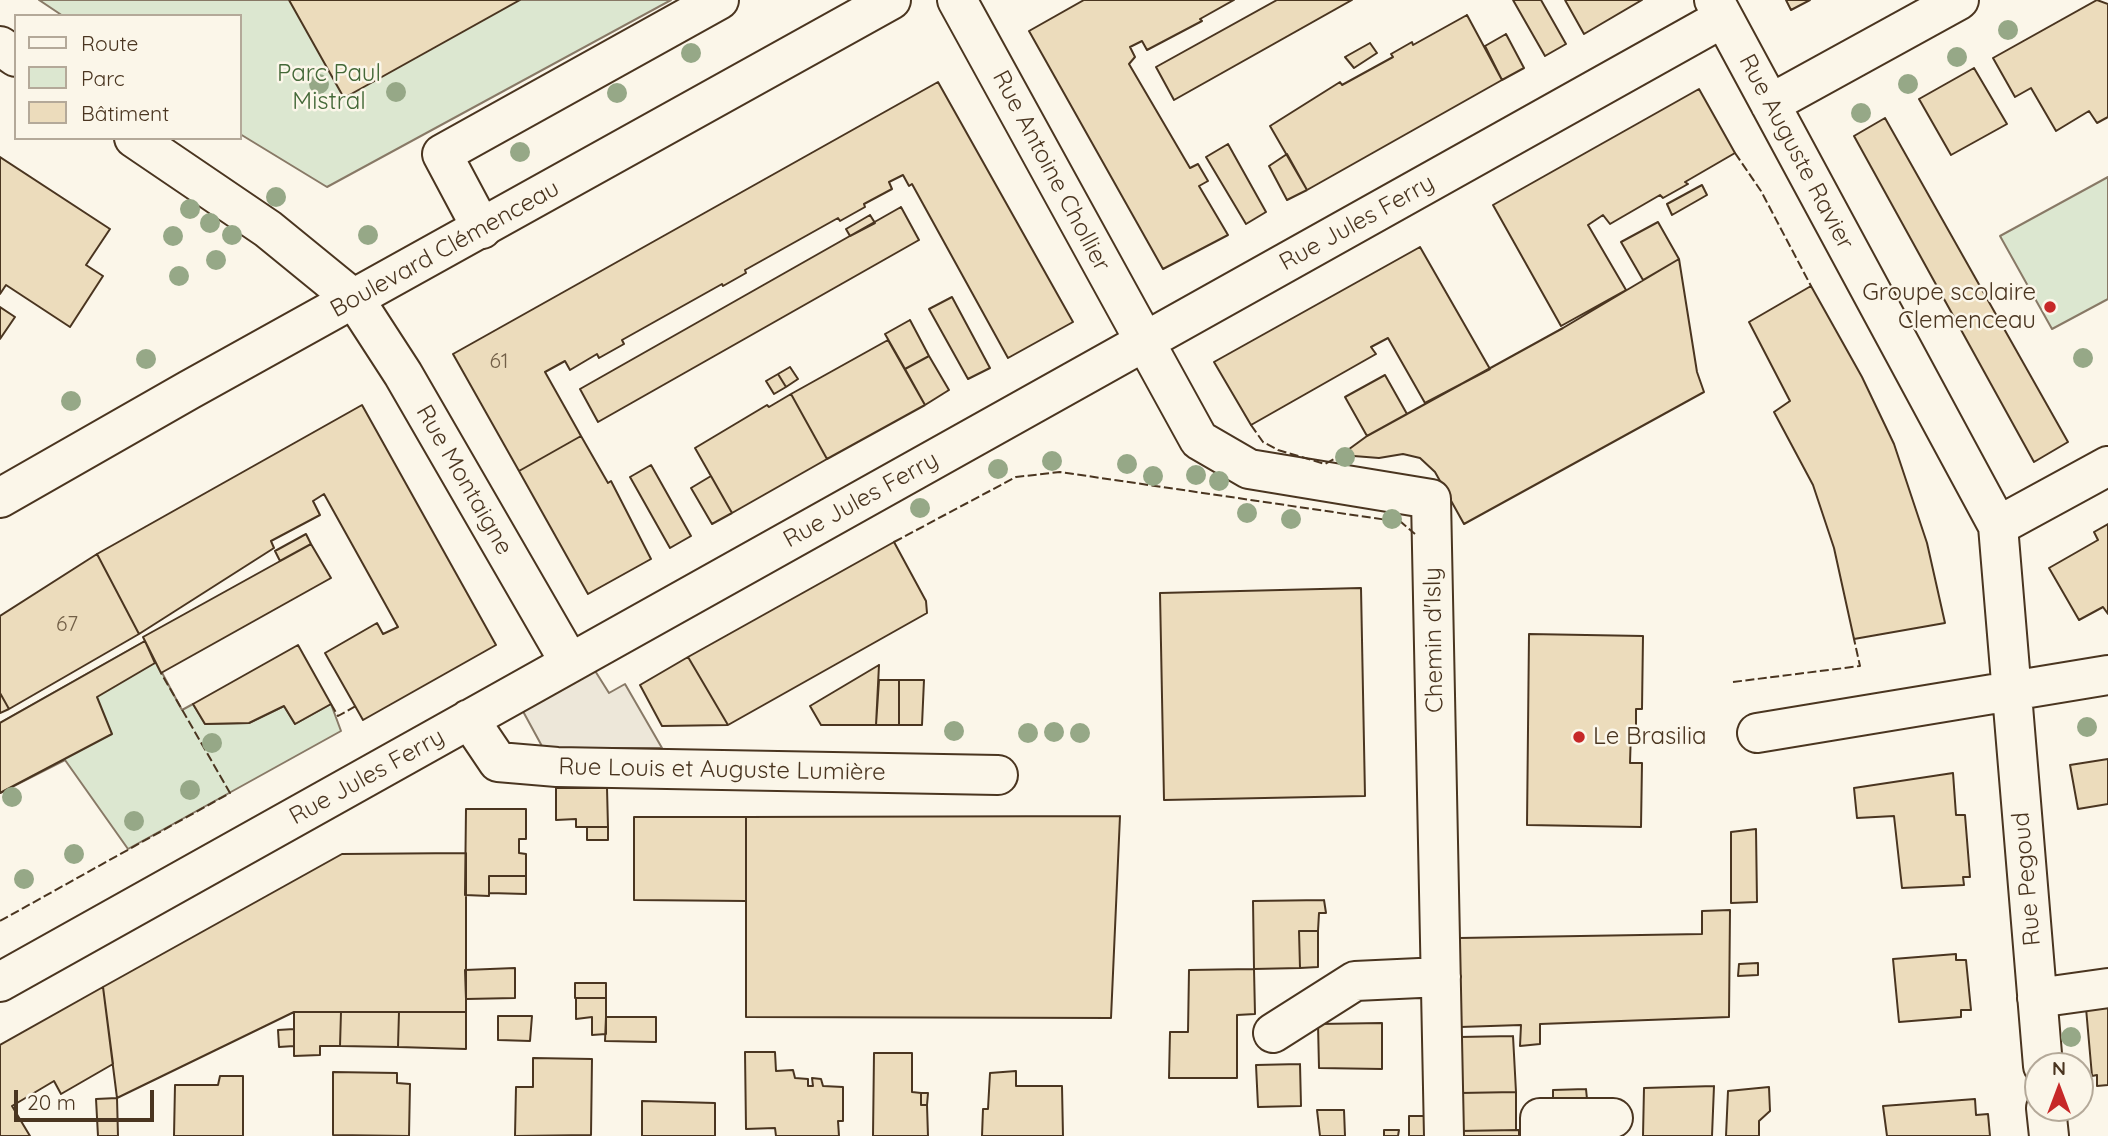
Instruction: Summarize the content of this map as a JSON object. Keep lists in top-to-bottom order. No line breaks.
{"streets":{"street":["Rue Auguste Ravier","Rue Antoine Chollier","Rue Jules Ferry","Boulevard Clémenceau","Rue Montaigne","Chemin d'Isly","Rue Louis et Auguste Lumière","Rue Pegoud"]},"crossings":[["Rue Auguste Ravier","Rue Jules Ferry"],["Rue Auguste Ravier","Rue Pegoud"],["Rue Antoine Chollier","Rue Jules Ferry"],["Rue Antoine Chollier","Chemin d'Isly"],["Rue Jules Ferry","Rue Montaigne"],["Rue Jules Ferry","Chemin d'Isly"],["Rue Jules Ferry","Rue Louis et Auguste Lumière"],["Boulevard Clémenceau","Rue Montaigne"]],"parks":["Parc Paul Mistral"],"places":["Groupe scolaire Clemenceau","Le Brasilia"],"house_numbers":["61","67"],"legend":["Route","Parc","Bâtiment"],"scale_bar":"20 m","north":"top"}
